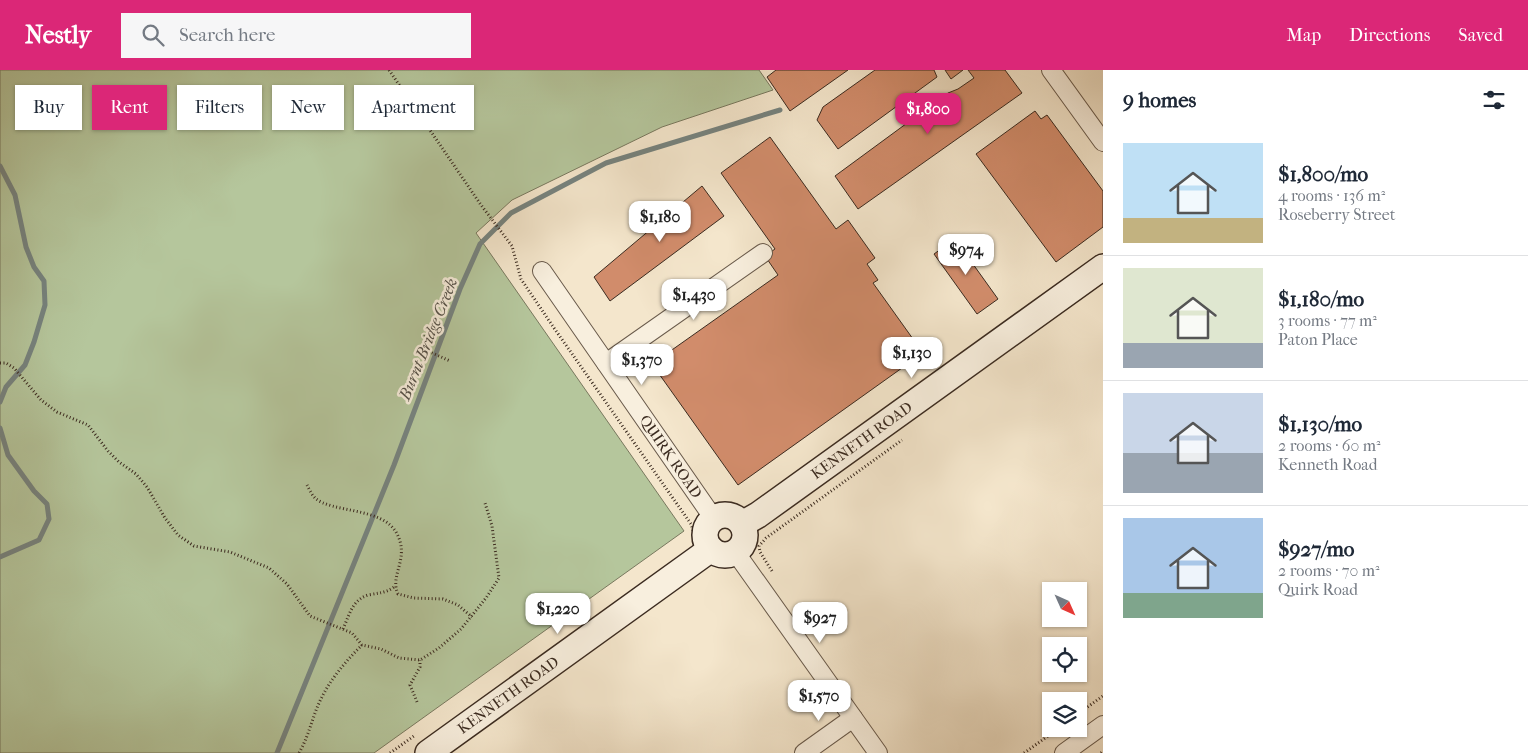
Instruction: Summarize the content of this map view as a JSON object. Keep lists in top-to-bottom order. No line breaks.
{"streets":{"main road":["KENNETH ROAD"],"street":["QUIRK ROAD"]},"crossings":[["KENNETH ROAD","QUIRK ROAD"]],"water":["Burnt Bridge Creek"],"north":"bottom right","page":{"header":"Nestly","search":"Search here","nav":["Map","Directions","Saved"],"heading":"9 homes","chip":["Buy","Rent","Filters","New","Apartment"],"price":["$1,800","$1,180","$974","$1,430","$1,130","$1,370","$1,220","$927","$1,570"],"list":[{"name":"$1,800/mo","note":"4 rooms · 136 m² · Roseberry Street"},{"name":"$1,180/mo","note":"3 rooms · 77 m² · Paton Place"},{"name":"$1,130/mo","note":"2 rooms · 60 m² · Kenneth Road"},{"name":"$927/mo","note":"2 rooms · 70 m² · Quirk Road"}]}}
